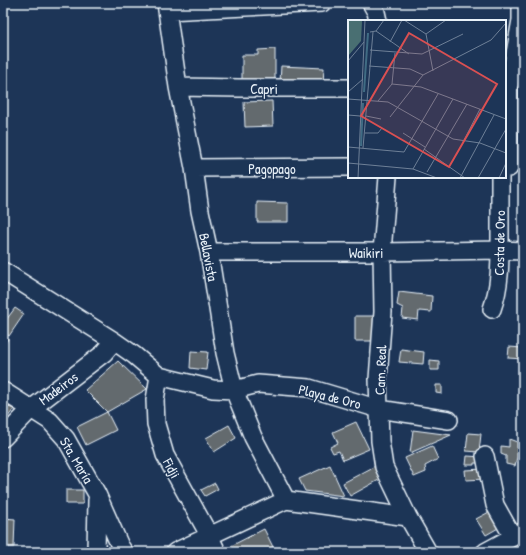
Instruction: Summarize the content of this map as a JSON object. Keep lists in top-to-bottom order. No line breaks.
{"streets":{"street":["Capri","Pagopago","Costa de Oro","Waikiri","Bellavista","Cam. Real","Madeiros","Playa de Oro","Sta. María","Fidji"]},"crossings":[["Capri","Bellavista"],["Pagopago","Bellavista"],["Costa de Oro","Waikiri"],["Waikiri","Bellavista"],["Waikiri","Cam. Real"],["Bellavista","Playa de Oro"],["Cam. Real","Playa de Oro"],["Madeiros","Sta. María"],["Playa de Oro","Fidji"]]}
